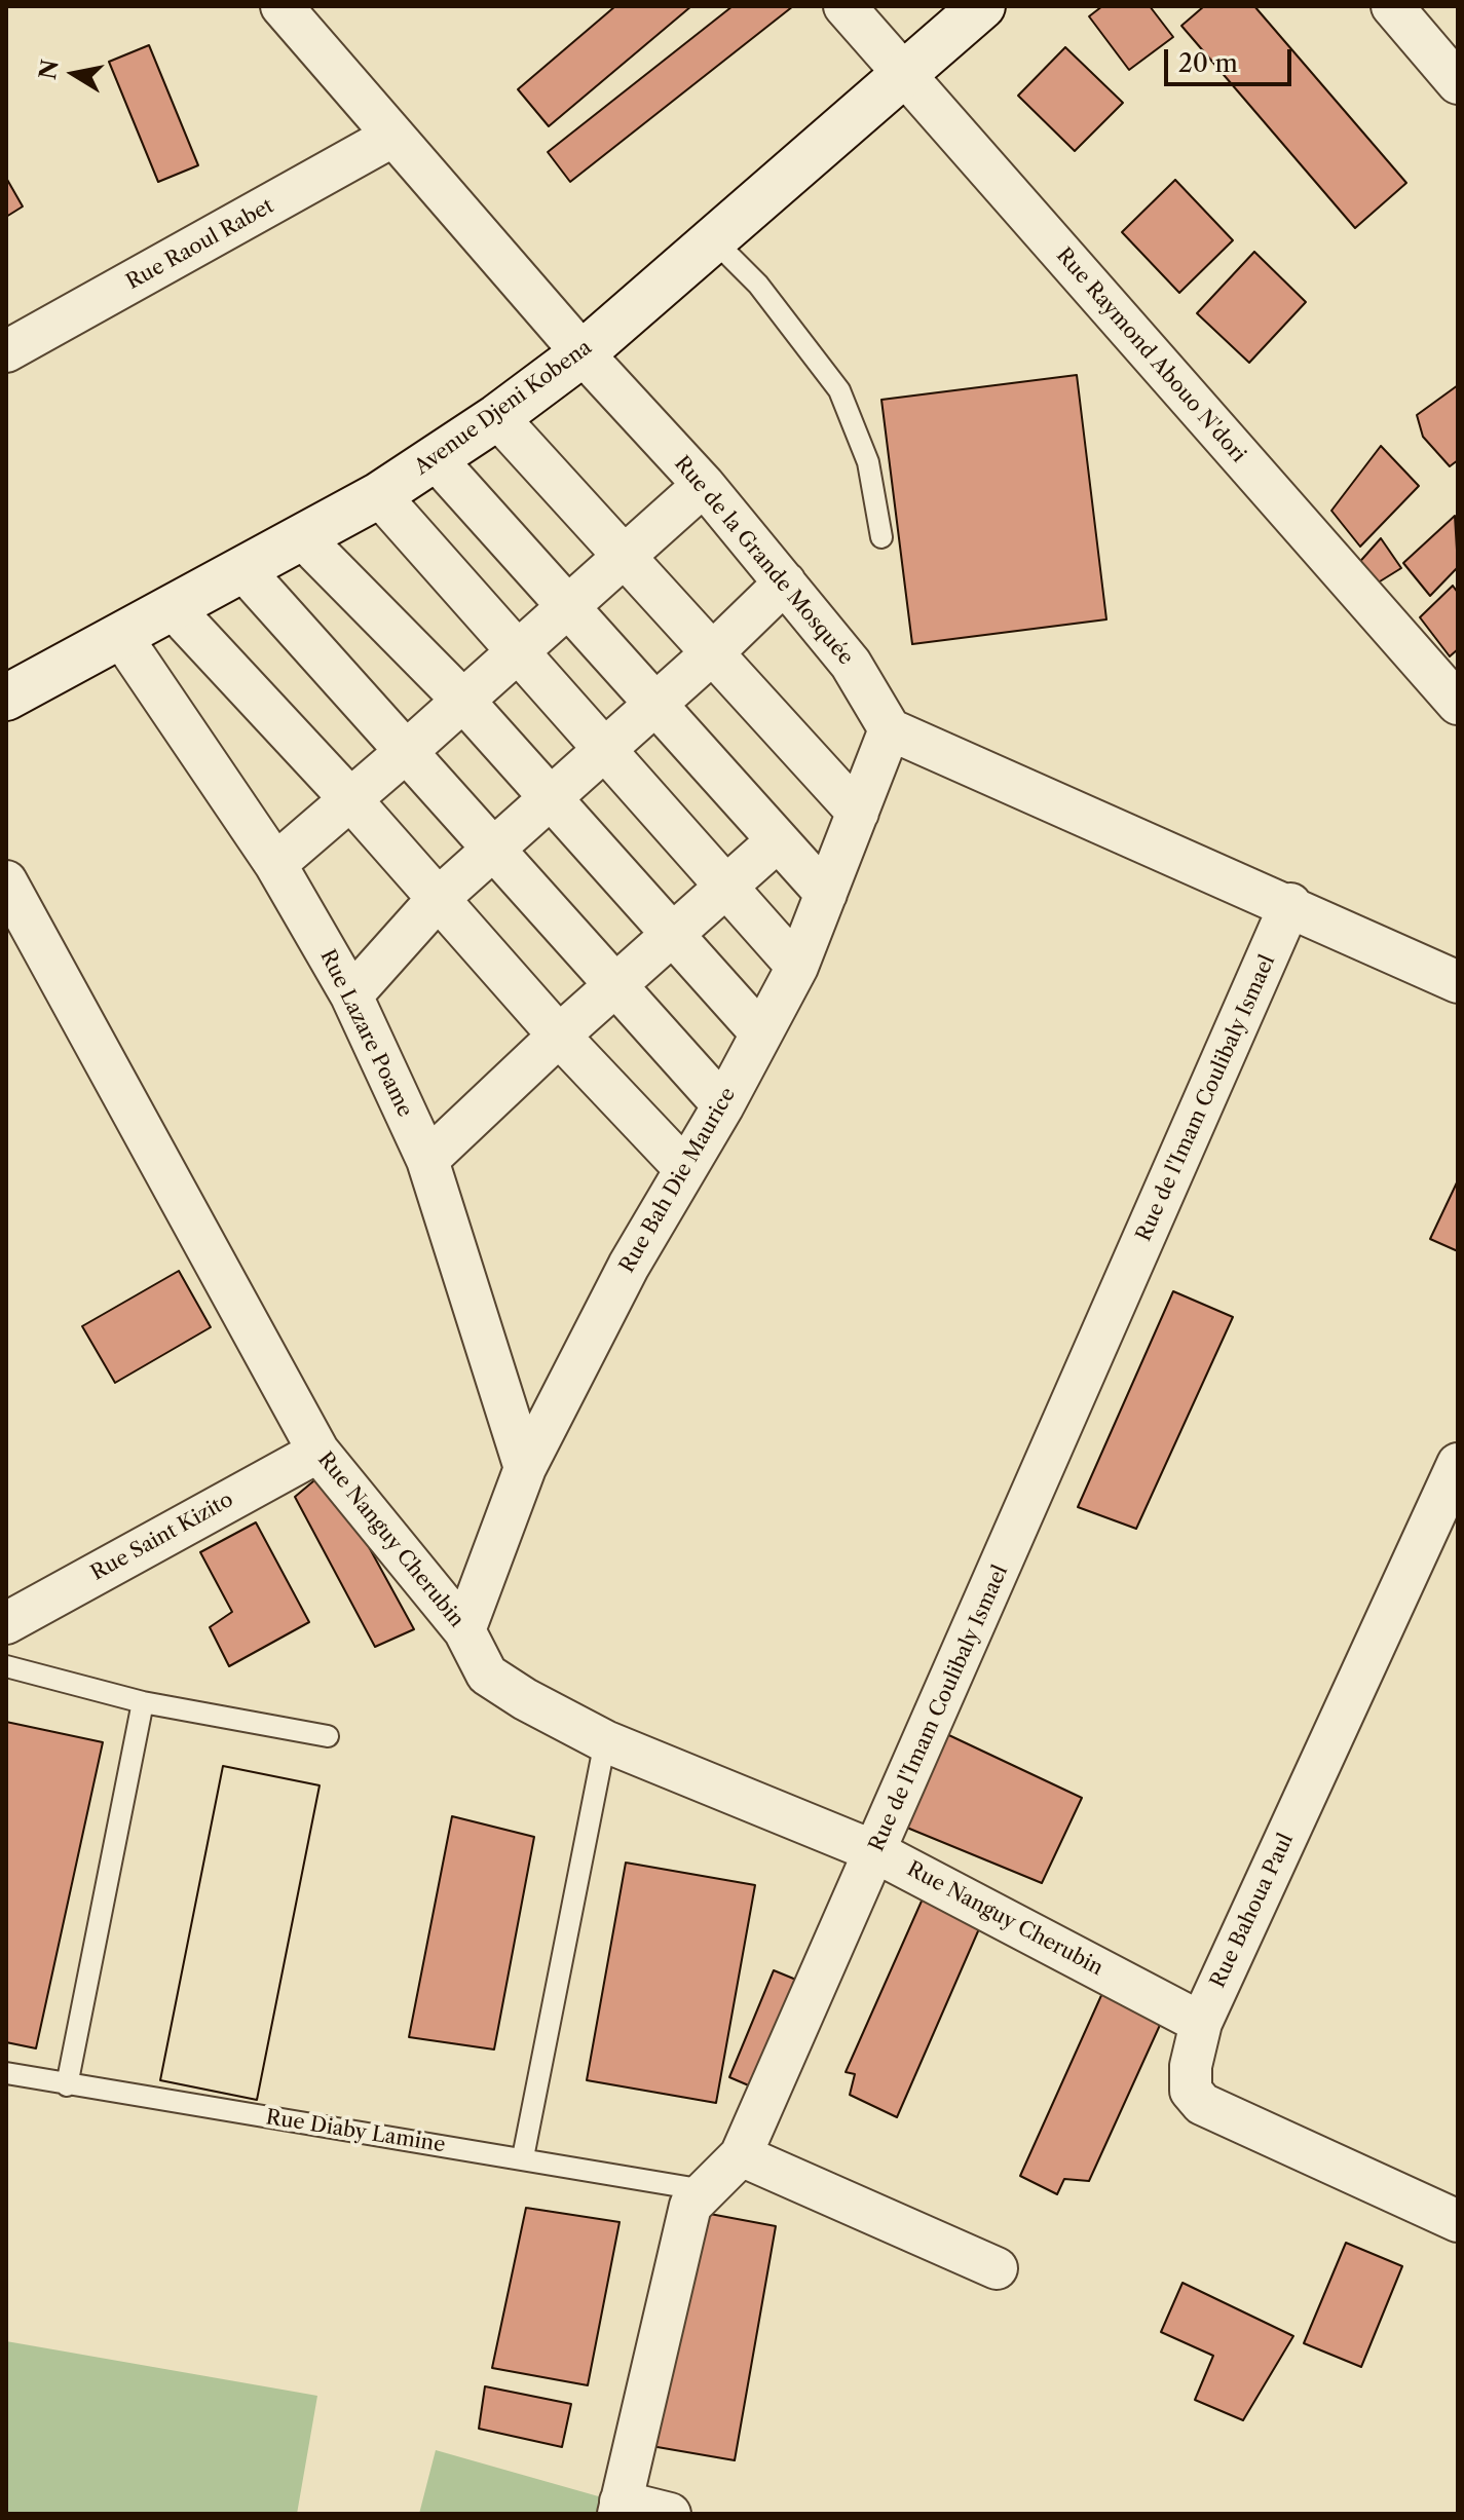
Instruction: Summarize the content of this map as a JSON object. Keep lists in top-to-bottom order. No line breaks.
{"streets":{"street":["Rue Raoul Rabet","Rue Raymond Abouo N'dori","Avenue Djeni Kobena","Rue de la Grande Mosquée","Rue Lazare Poame","Rue de l'Imam Coulibaly Ismael","Rue Bah Die Maurice","Rue Saint Kizito","Rue Nanguy Cherubin","Rue Bahoua Paul"],"lane":["Rue Diaby Lamine"]},"crossings":[["Rue Raoul Rabet","Rue de la Grande Mosquée"],["Rue Raymond Abouo N'dori","Avenue Djeni Kobena"],["Avenue Djeni Kobena","Rue de la Grande Mosquée"],["Avenue Djeni Kobena","Rue Lazare Poame"],["Rue de la Grande Mosquée","Rue Bah Die Maurice"],["Rue Lazare Poame","Rue Bah Die Maurice"],["Rue de l'Imam Coulibaly Ismael","Rue Nanguy Cherubin"],["Rue de l'Imam Coulibaly Ismael","Rue Diaby Lamine"],["Rue Bah Die Maurice","Rue Nanguy Cherubin"],["Rue Saint Kizito","Rue Nanguy Cherubin"],["Rue Nanguy Cherubin","Rue Bahoua Paul"]],"scale_bar":"20 m","north":"left"}
